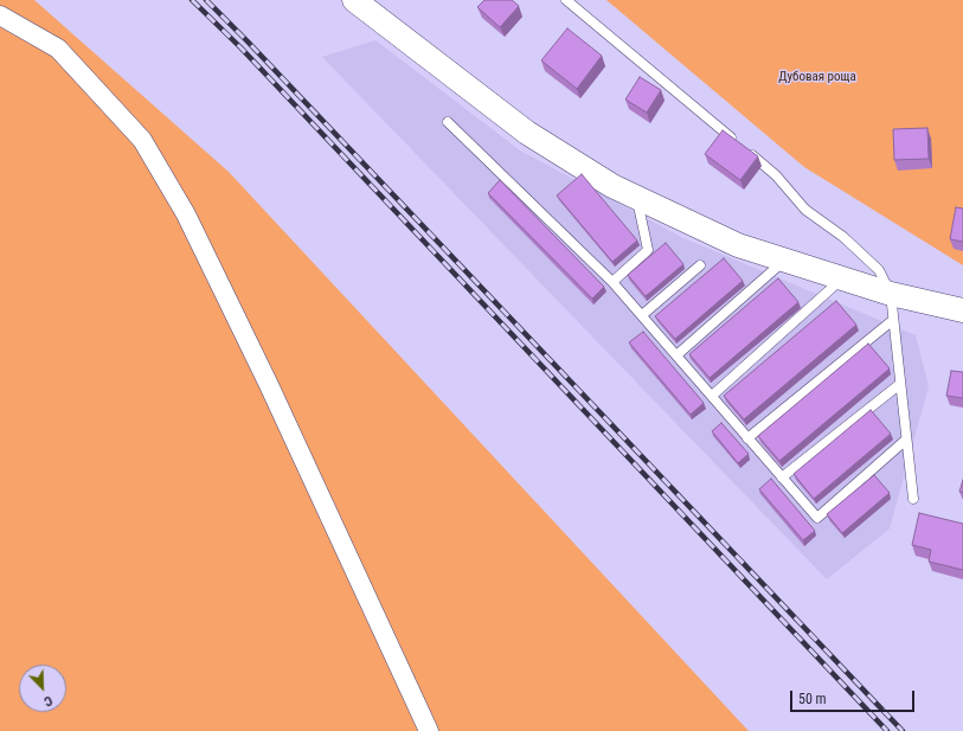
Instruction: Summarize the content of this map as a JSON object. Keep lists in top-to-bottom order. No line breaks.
{"parks":["Дубовая роща"],"scale_bar":"50 m","north":"bottom right"}
